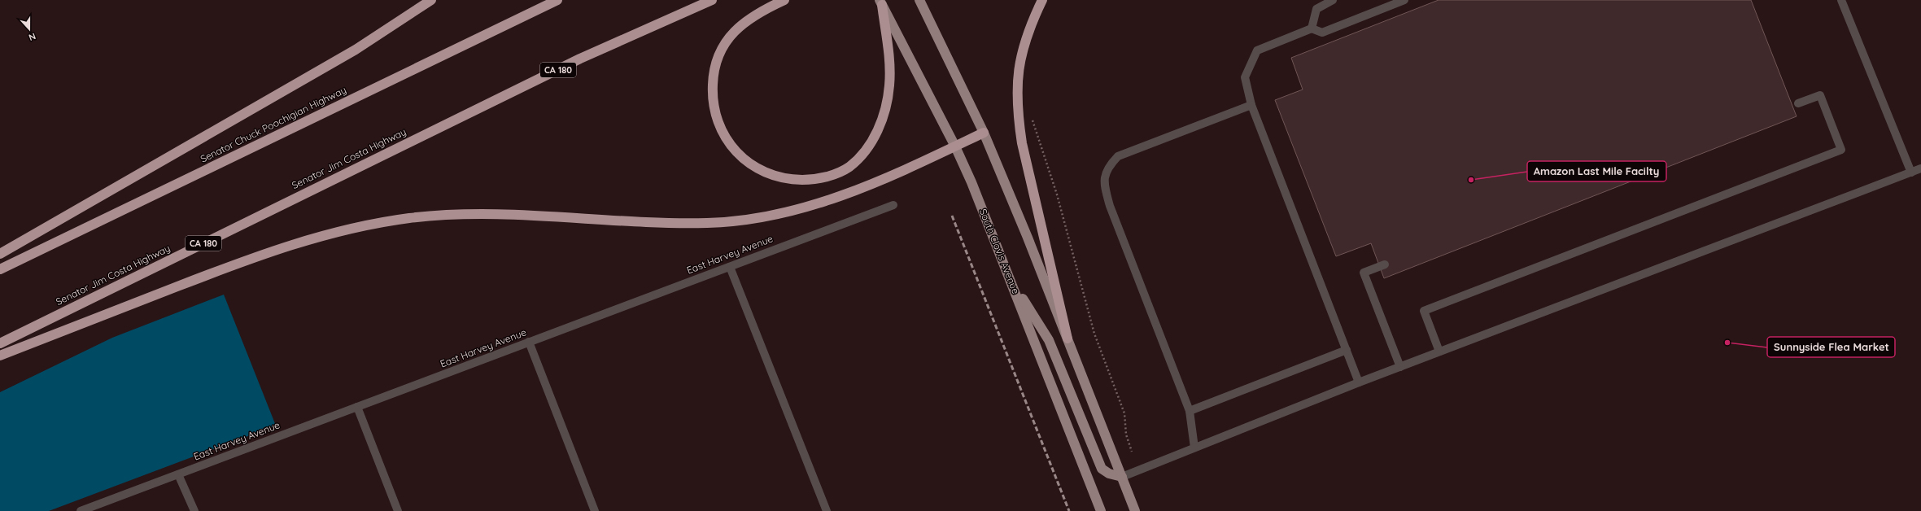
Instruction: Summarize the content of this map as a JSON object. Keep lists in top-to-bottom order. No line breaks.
{"streets":{"highway":["CA 180","Senator Chuck Poochigian Highway","Senator Jim Costa Highway"],"main road":["South Clovis Avenue"],"lane":["East Harvey Avenue"]},"places":["Amazon Last Mile Facilty","Sunnyside Flea Market"],"north":"bottom"}
